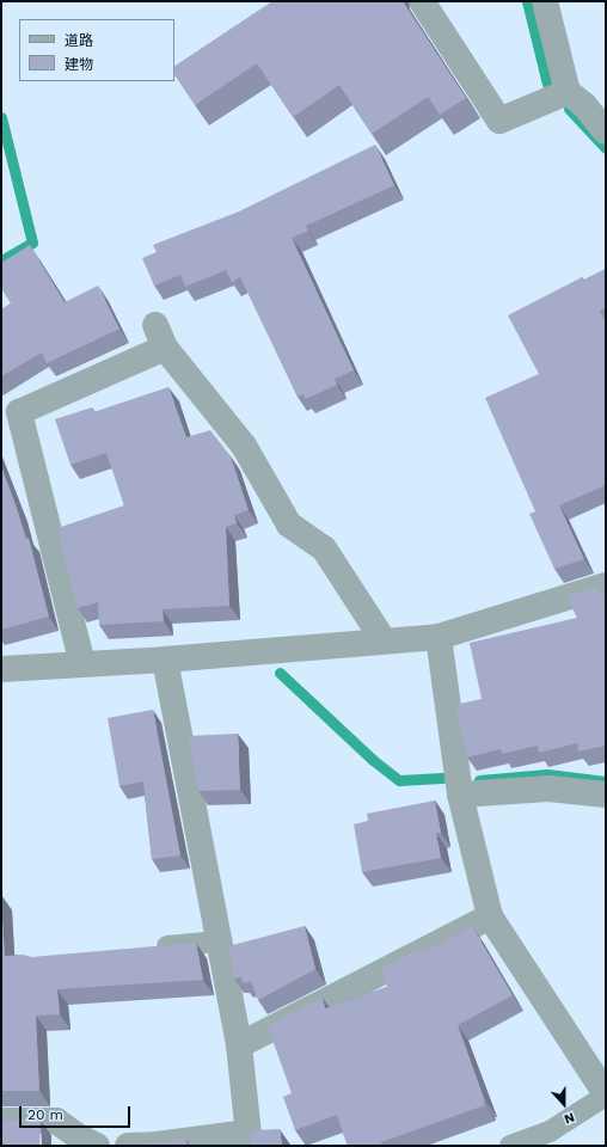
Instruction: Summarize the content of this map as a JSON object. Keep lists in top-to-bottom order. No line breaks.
{"legend":["道路","建物"],"scale_bar":"20 m","north":"bottom"}
